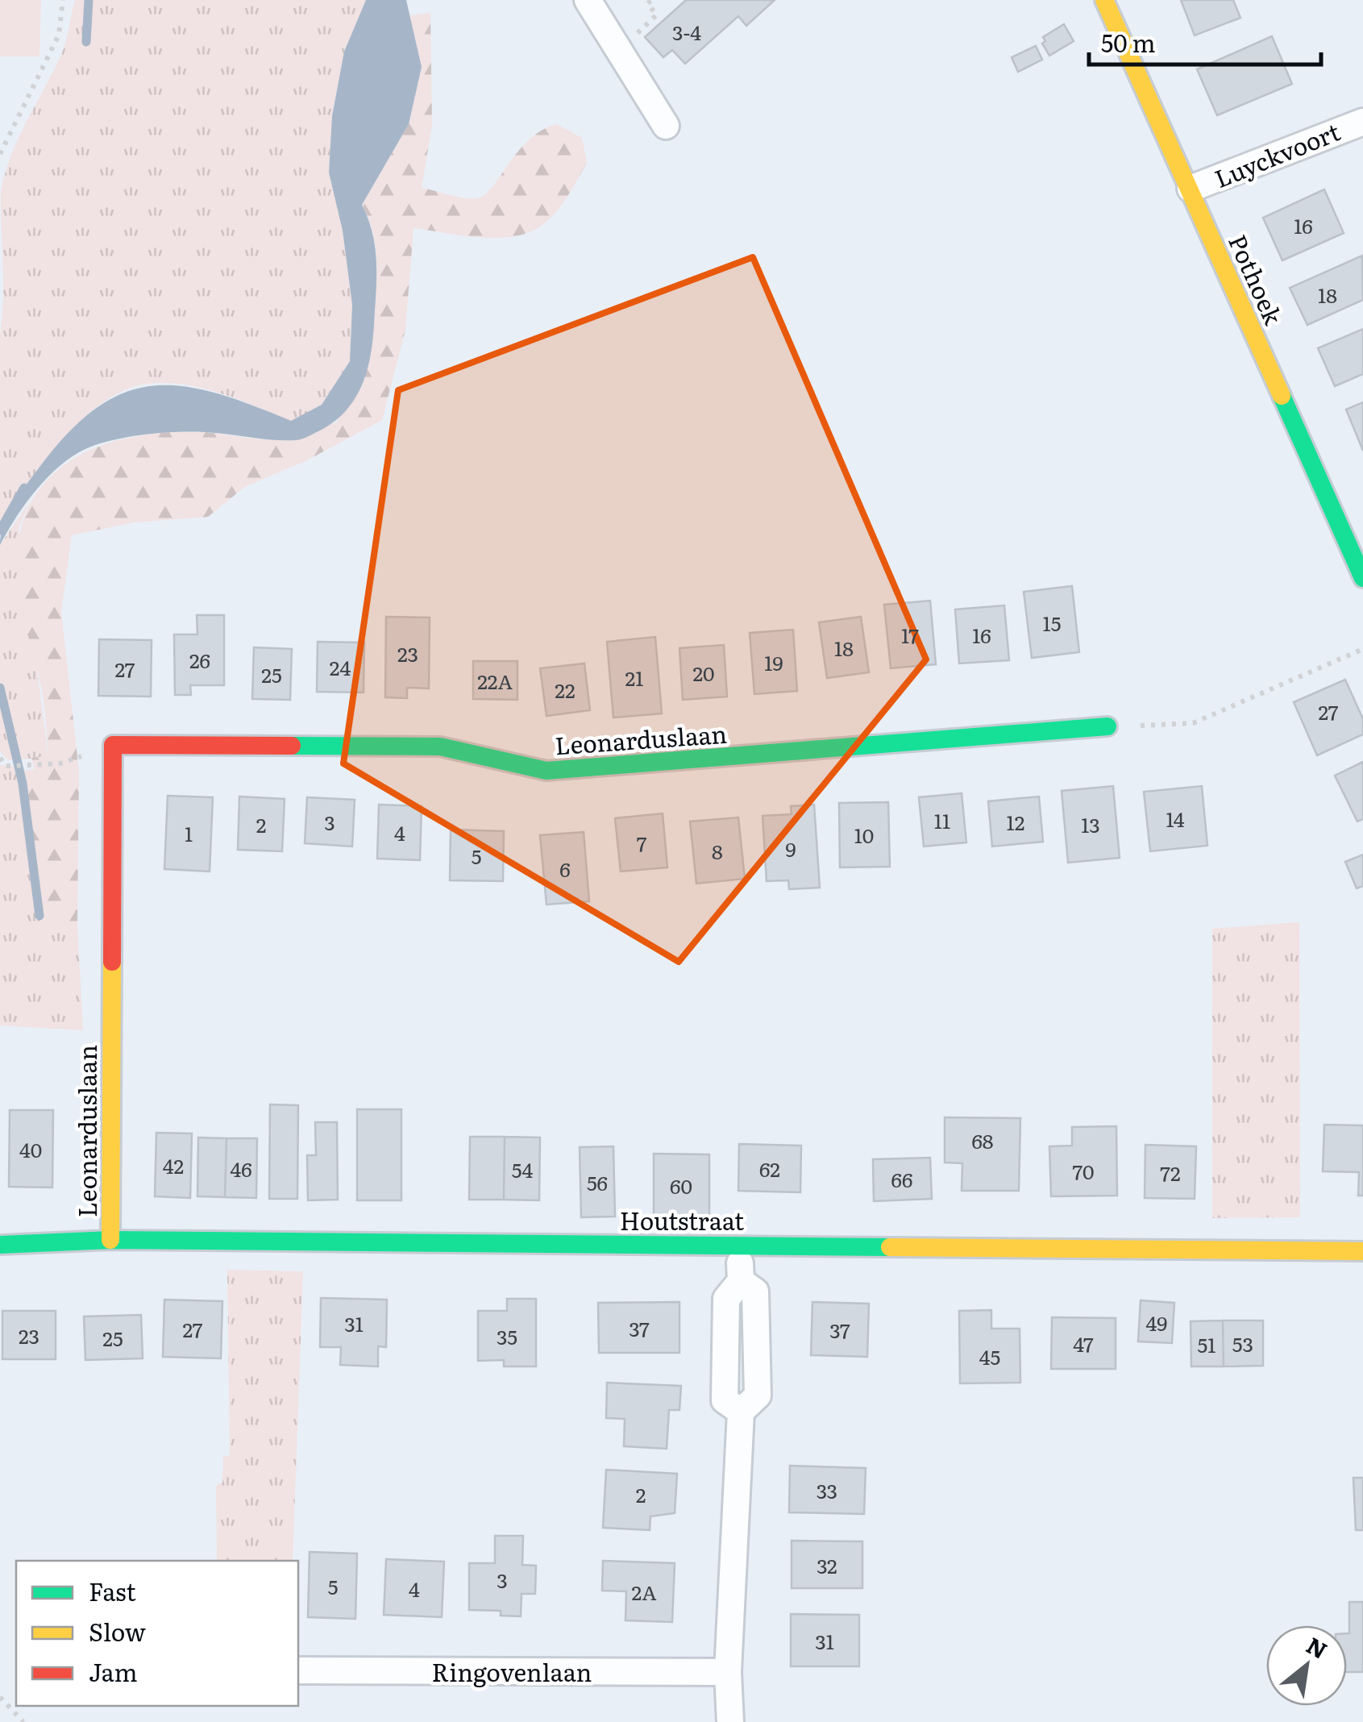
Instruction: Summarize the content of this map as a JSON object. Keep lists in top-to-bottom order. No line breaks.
{"streets":{"street":["Luyckvoort","Pothoek","Leonarduslaan","Houtstraat","Ringovenlaan"]},"crossings":[["Luyckvoort","Pothoek"],["Leonarduslaan","Houtstraat"]],"house_numbers":["3-4","16","18","15","17","16","18","23","26","19","24","27","20","25","21","22A","22","27","14","11","3","12","2","13","4","1","10","7","9","8","5","6","68","40","42","46","62","54","70","72","66","56","60","49","31","37","27","37","23","35","25","47","53","51","45","33","2","32","3","5","4","2A","31"],"legend":["Fast","Slow","Jam"],"scale_bar":"50 m","north":"top right"}
